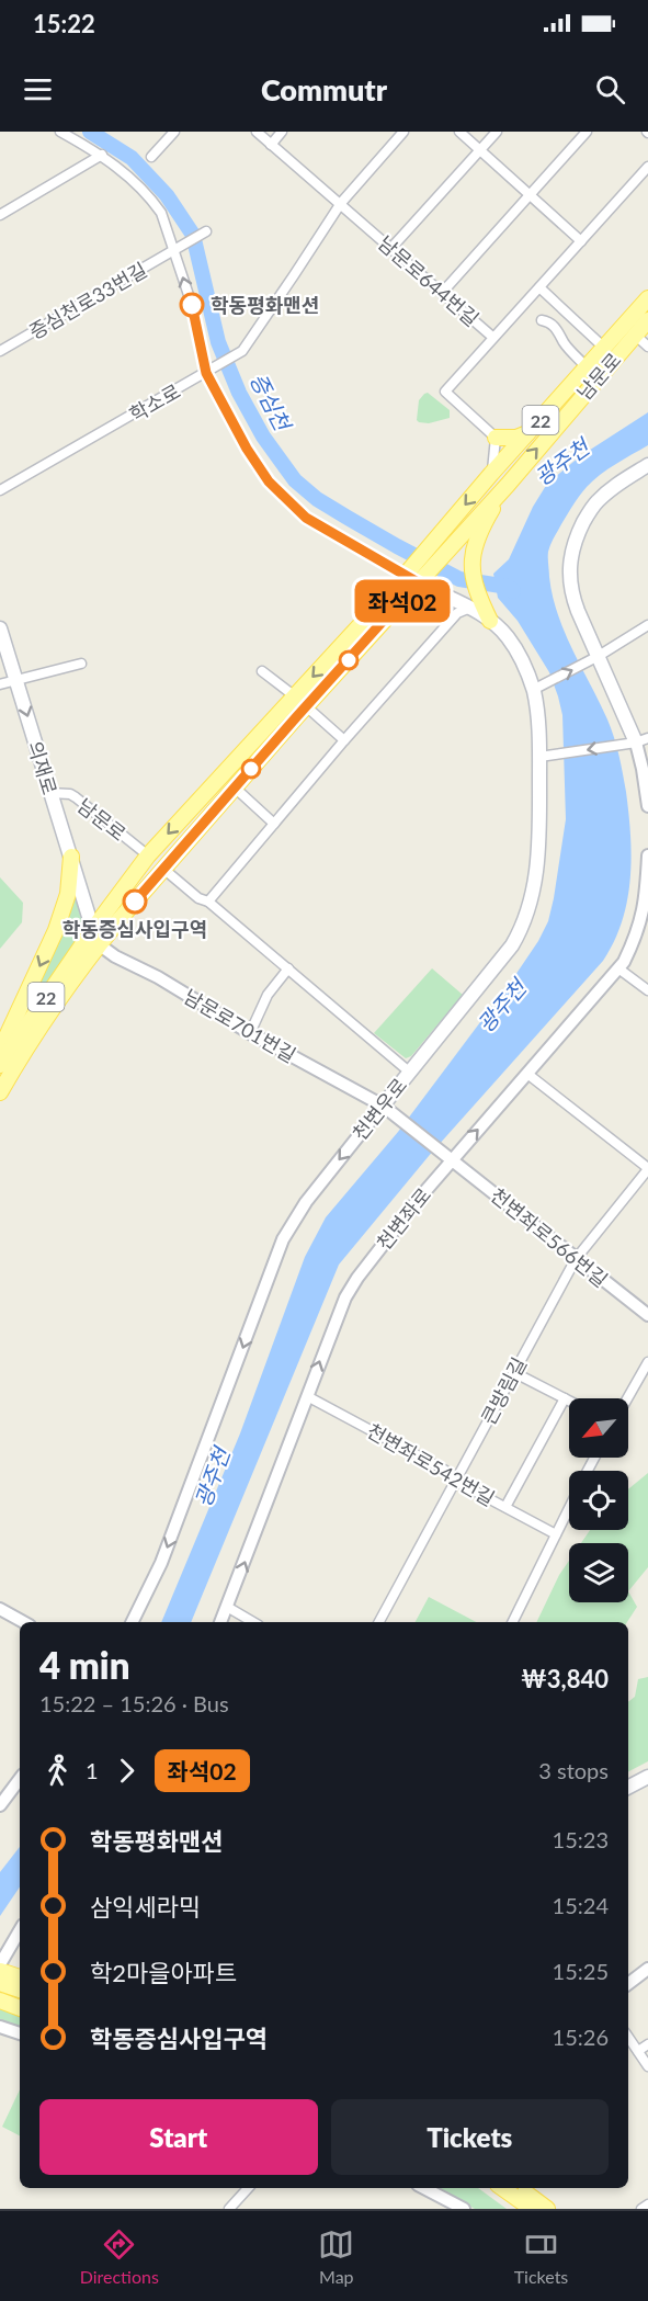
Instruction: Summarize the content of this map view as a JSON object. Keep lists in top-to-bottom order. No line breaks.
{"streets":{"main road":["남문로","22","의재로","천변우로"],"street":["남문로644번길","증심천로33번길","학소로","남문로701번길","천변좌로","천변좌로566번길","큰방림길","천변좌로542번길"]},"crossings":[["남문로644번길","학소로"],["남문로","22"],["남문로","의재로"],["22","의재로"],["22","남문로701번길"],["의재로","남문로701번길"],["남문로701번길","천변우로"],["남문로701번길","천변좌로"],["남문로701번길","천변좌로566번길"],["천변좌로","천변좌로566번길"],["천변좌로","천변좌로542번길"],["천변좌로566번길","큰방림길"],["큰방림길","천변좌로542번길"]],"one_way":["의재로","천변우로","천변좌로"],"water":["증심천","광주천"],"places":["학동평화맨션","학동증심사입구역"],"lines":["bus line 좌석02"],"north":"bottom left","page":{"status":"15:22","header":"Commutr","on_map":"좌석02","heading":["4 min","15:22 – 15:26 · Bus","₩3,840"],"legs":["1","좌석02","3 stops"],"list":[{"name":"학동평화맨션","value":"15:23"},{"name":"삼익세라믹","value":"15:24"},{"name":"학2마을아파트","value":"15:25"},{"name":"학동증심사입구역","value":"15:26"}],"buttons":["Start","Tickets"],"tabs":["Directions","Map","Tickets"]}}
